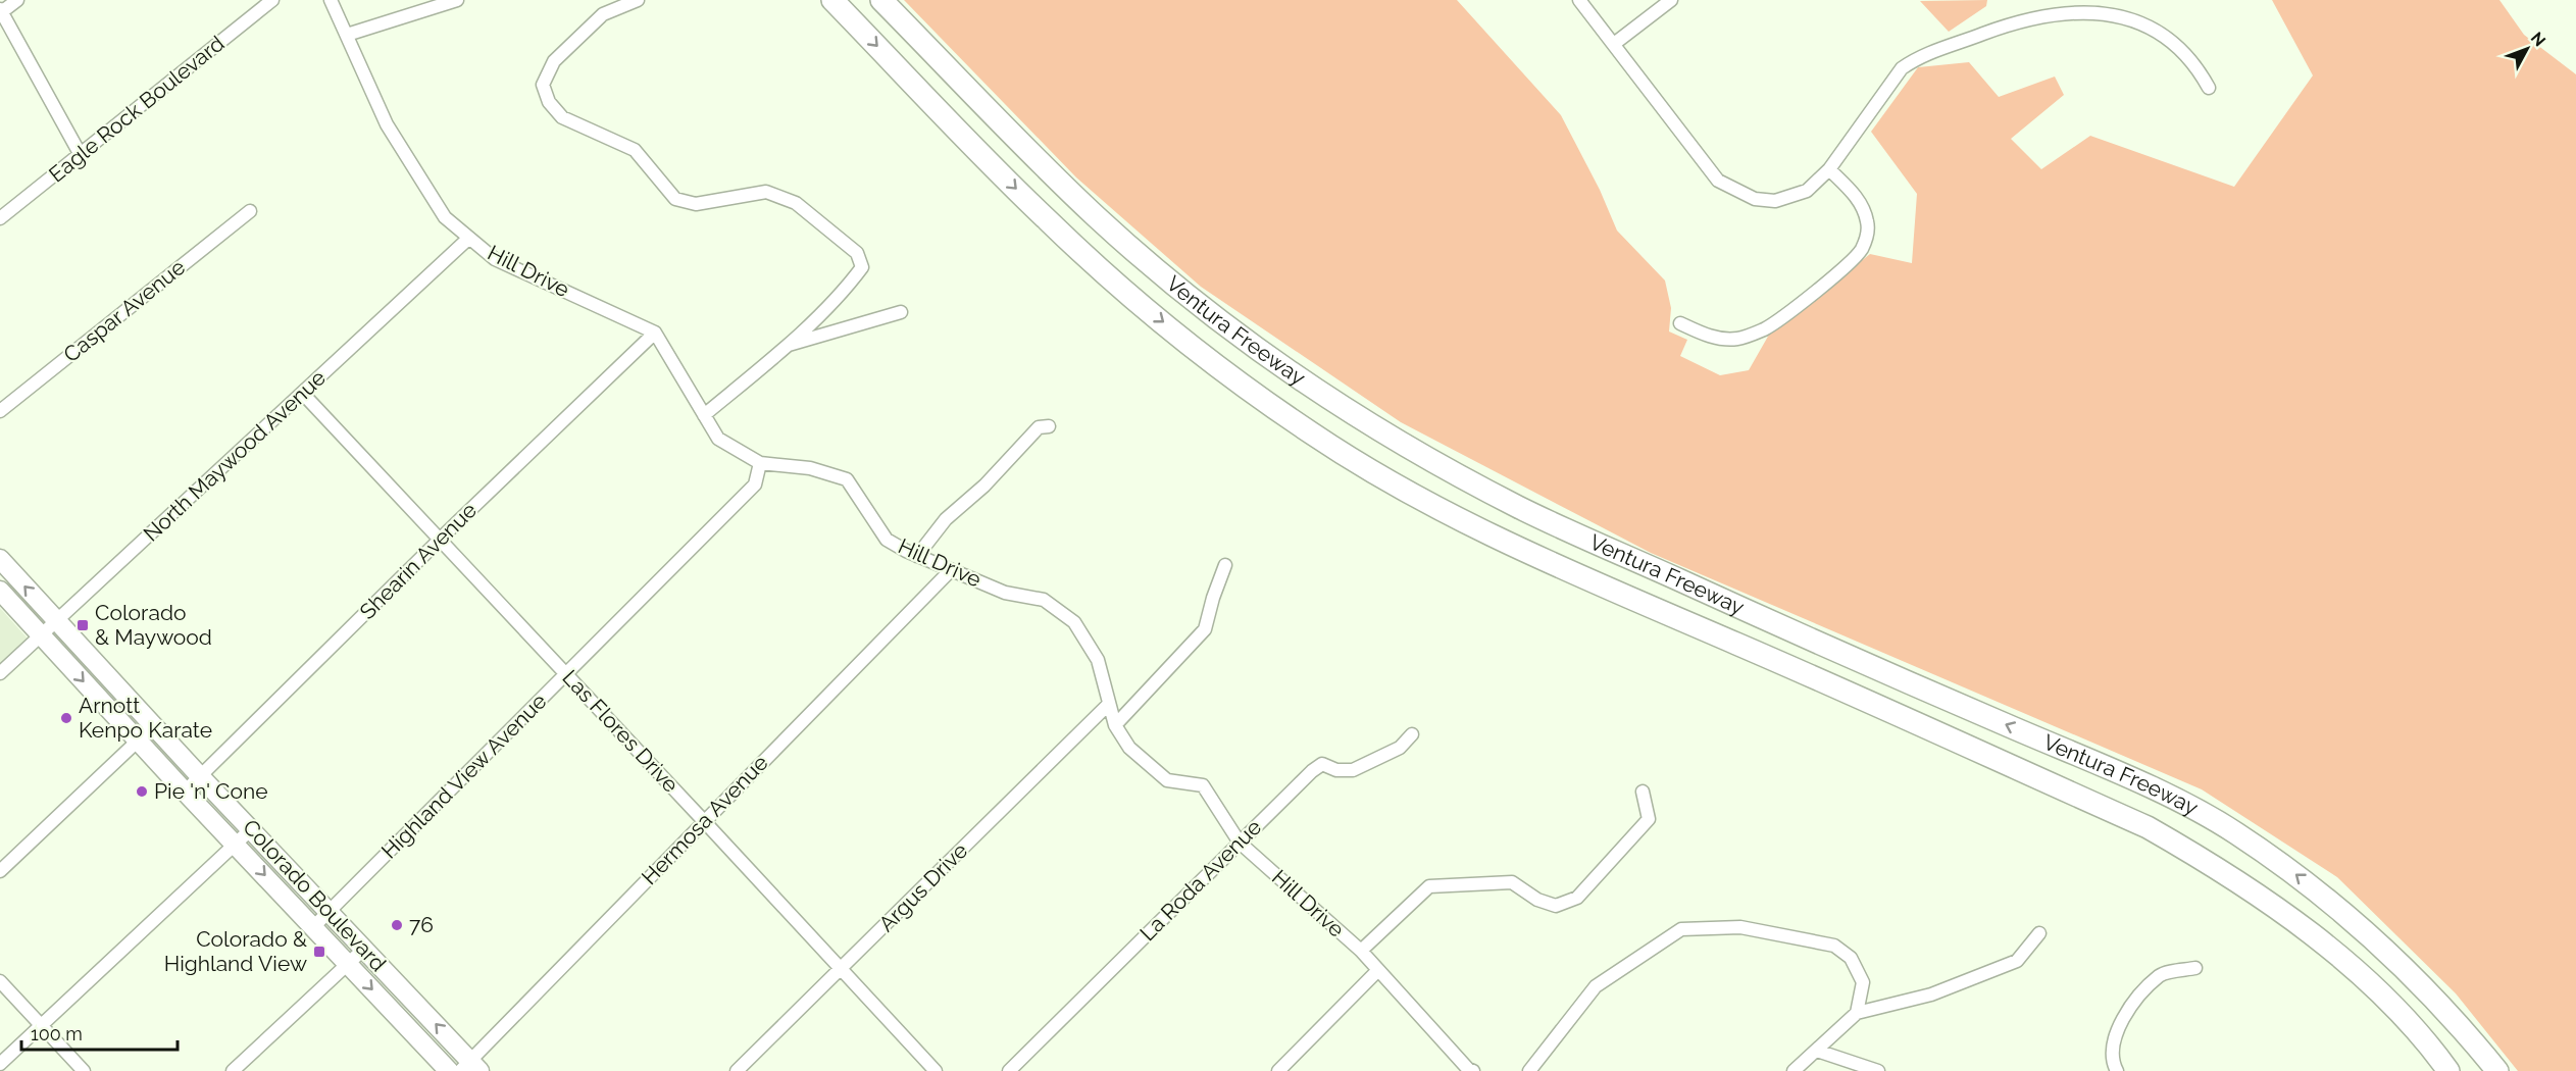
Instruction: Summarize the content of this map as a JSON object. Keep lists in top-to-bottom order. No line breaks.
{"streets":{"highway":["Ventura Freeway"],"main road":["Colorado Boulevard"],"street":["Eagle Rock Boulevard","Hill Drive","Caspar Avenue","North Maywood Avenue","Shearin Avenue","Las Flores Drive","Highland View Avenue","Hermosa Avenue","La Roda Avenue","Argus Drive"]},"crossings":[["Hill Drive","North Maywood Avenue"],["Hill Drive","Shearin Avenue"],["Hill Drive","Highland View Avenue"],["Hill Drive","Hermosa Avenue"],["Hill Drive","La Roda Avenue"],["Hill Drive","Argus Drive"],["North Maywood Avenue","Las Flores Drive"],["North Maywood Avenue","Colorado Boulevard"],["Shearin Avenue","Las Flores Drive"],["Shearin Avenue","Colorado Boulevard"],["Las Flores Drive","Highland View Avenue"],["Las Flores Drive","Hermosa Avenue"],["Las Flores Drive","Argus Drive"],["Highland View Avenue","Colorado Boulevard"],["Hermosa Avenue","Colorado Boulevard"]],"places":{"transit":["Colorado & Maywood","Colorado & Highland View"],"other":["Arnott Kenpo Karate","Pie 'n' Cone","76"]},"scale_bar":"100 m","north":"top right"}
